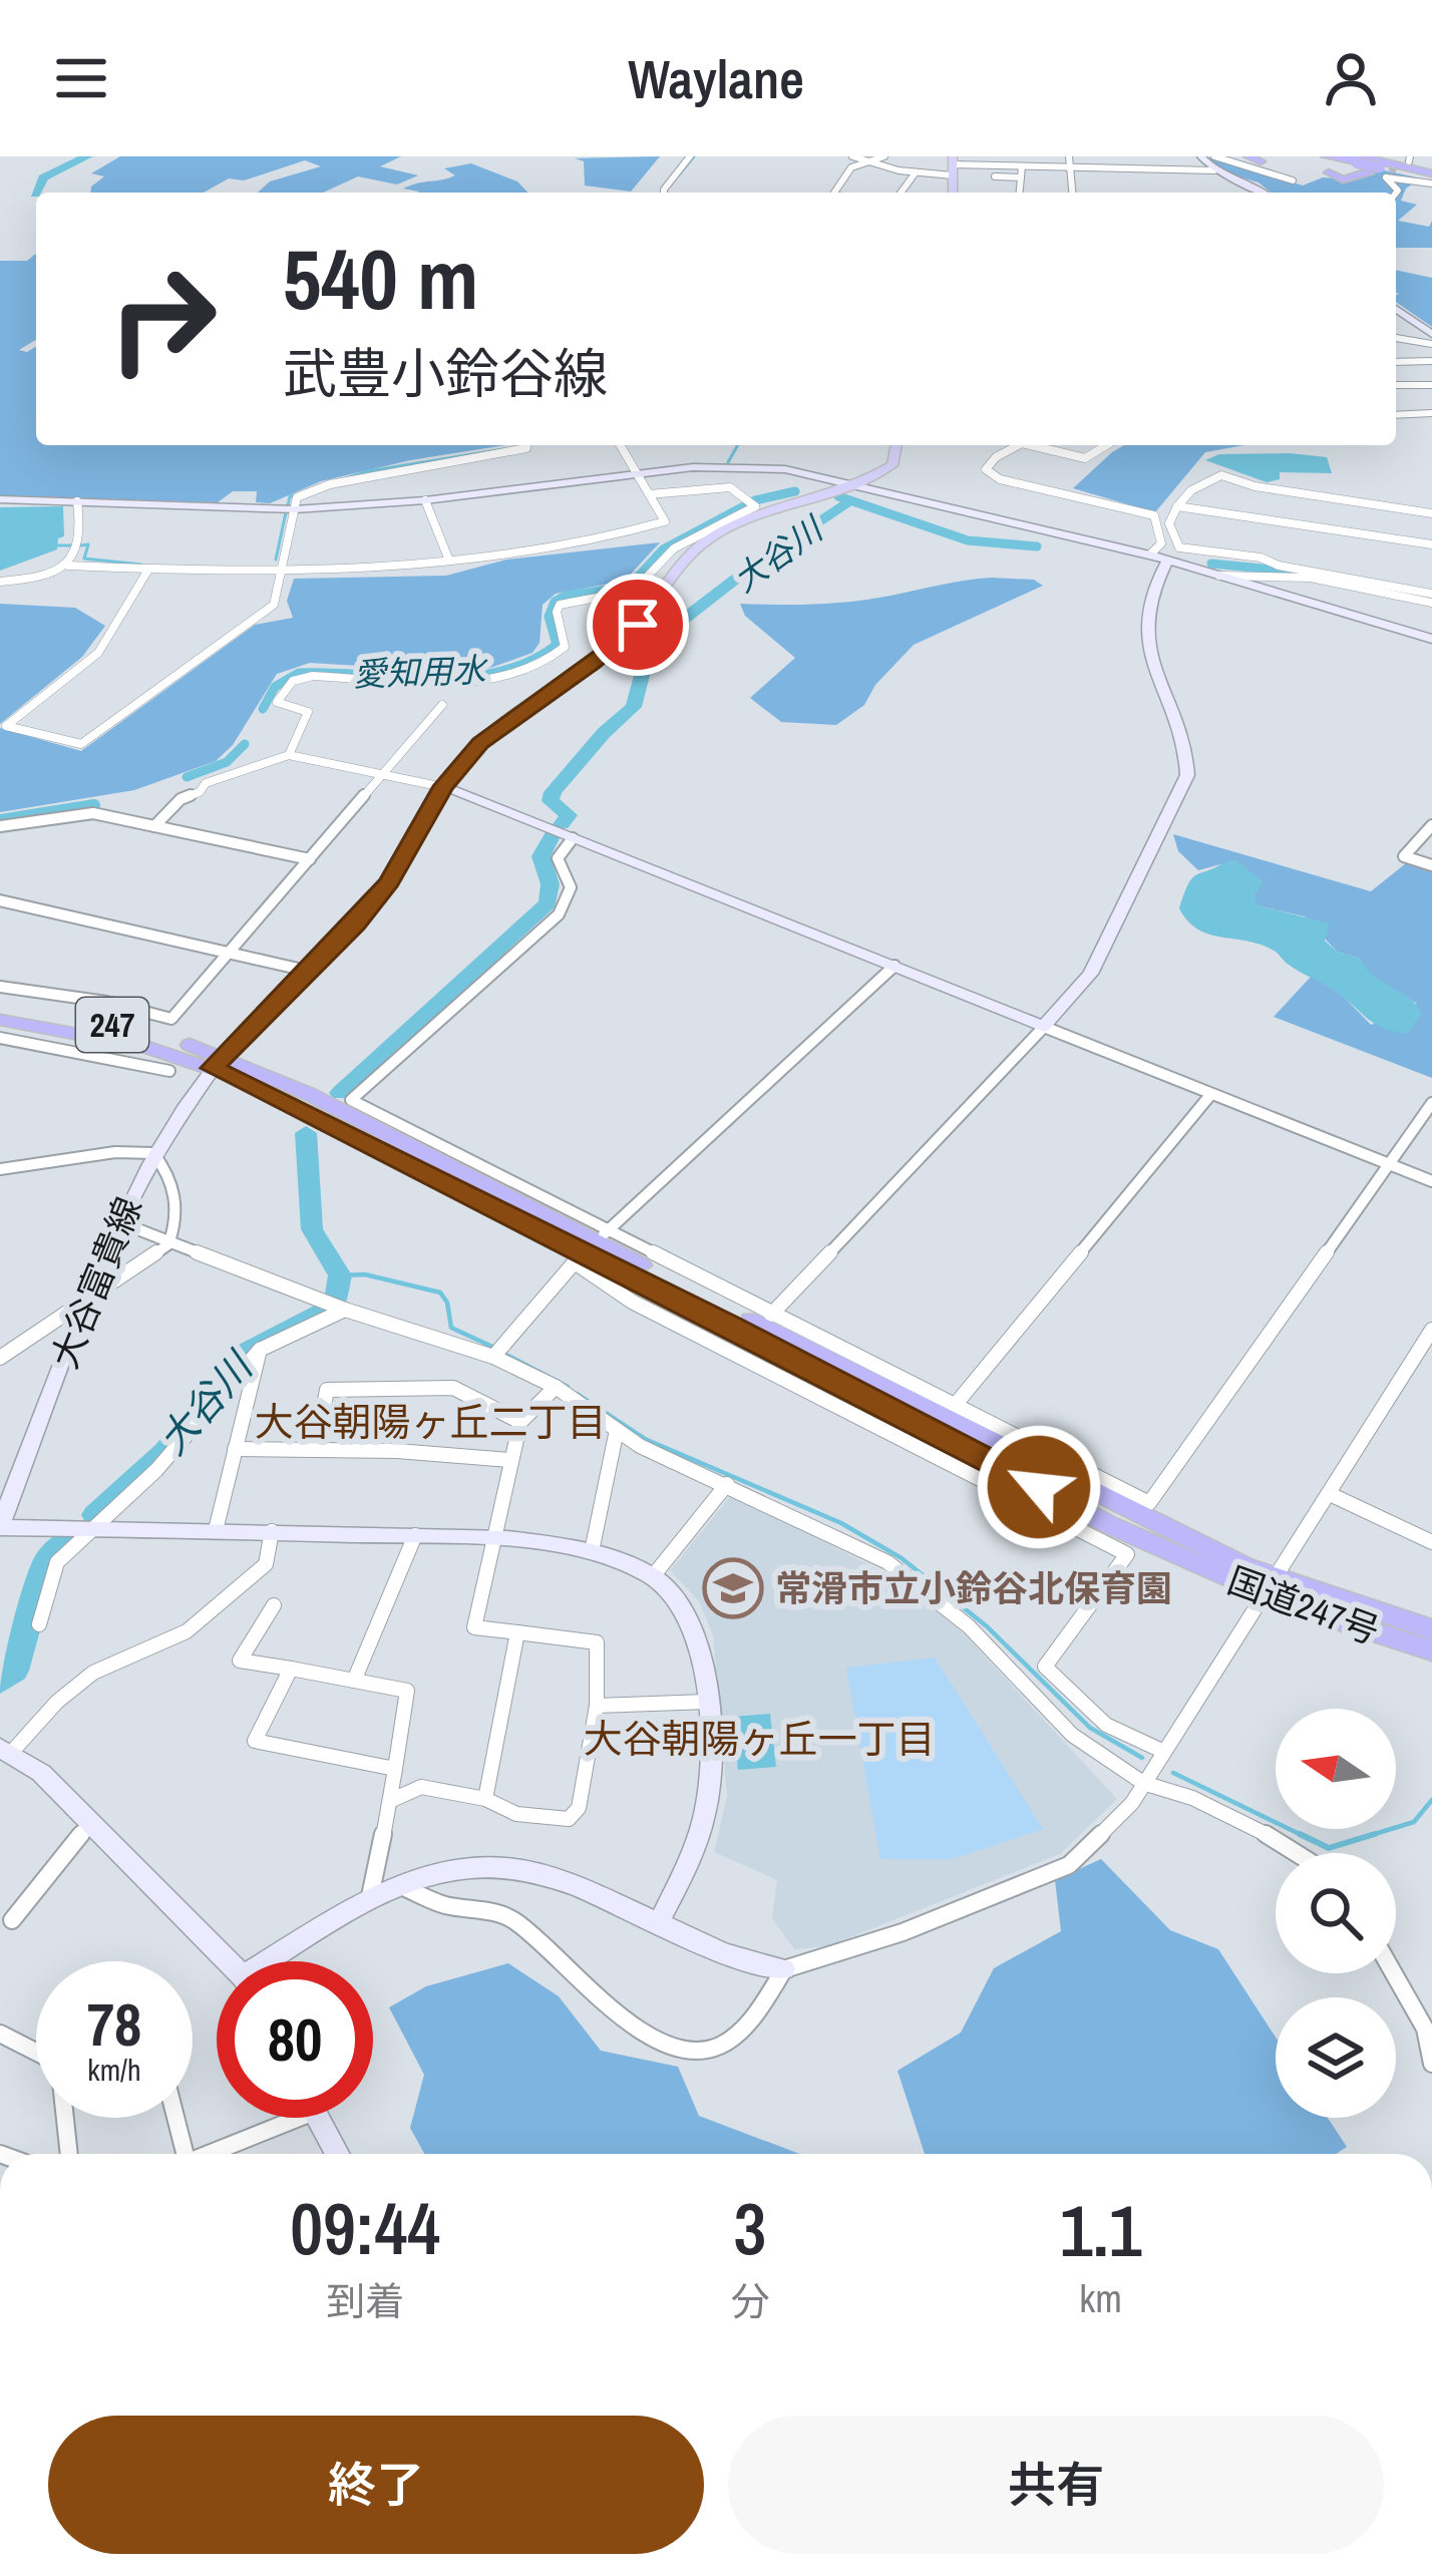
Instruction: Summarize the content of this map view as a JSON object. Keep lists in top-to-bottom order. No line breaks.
{"streets":{"highway":["247","国道247号"],"street":["大谷富貴線"]},"crossings":[["大谷富貴線","国道247号"]],"districts":["大谷朝陽ヶ丘二丁目","大谷朝陽ヶ丘一丁目"],"water":["大谷川","愛知用水"],"places":{"school or university":["常滑市立小鈴谷北保育園"]},"north":"left","page":{"header":"Waylane","turn":["540 m","武豊小鈴谷線"],"speed":"78 km/h","limit":"80","eta":["09:44","到着","3","分","1.1","km"],"buttons":["終了","共有"]}}
